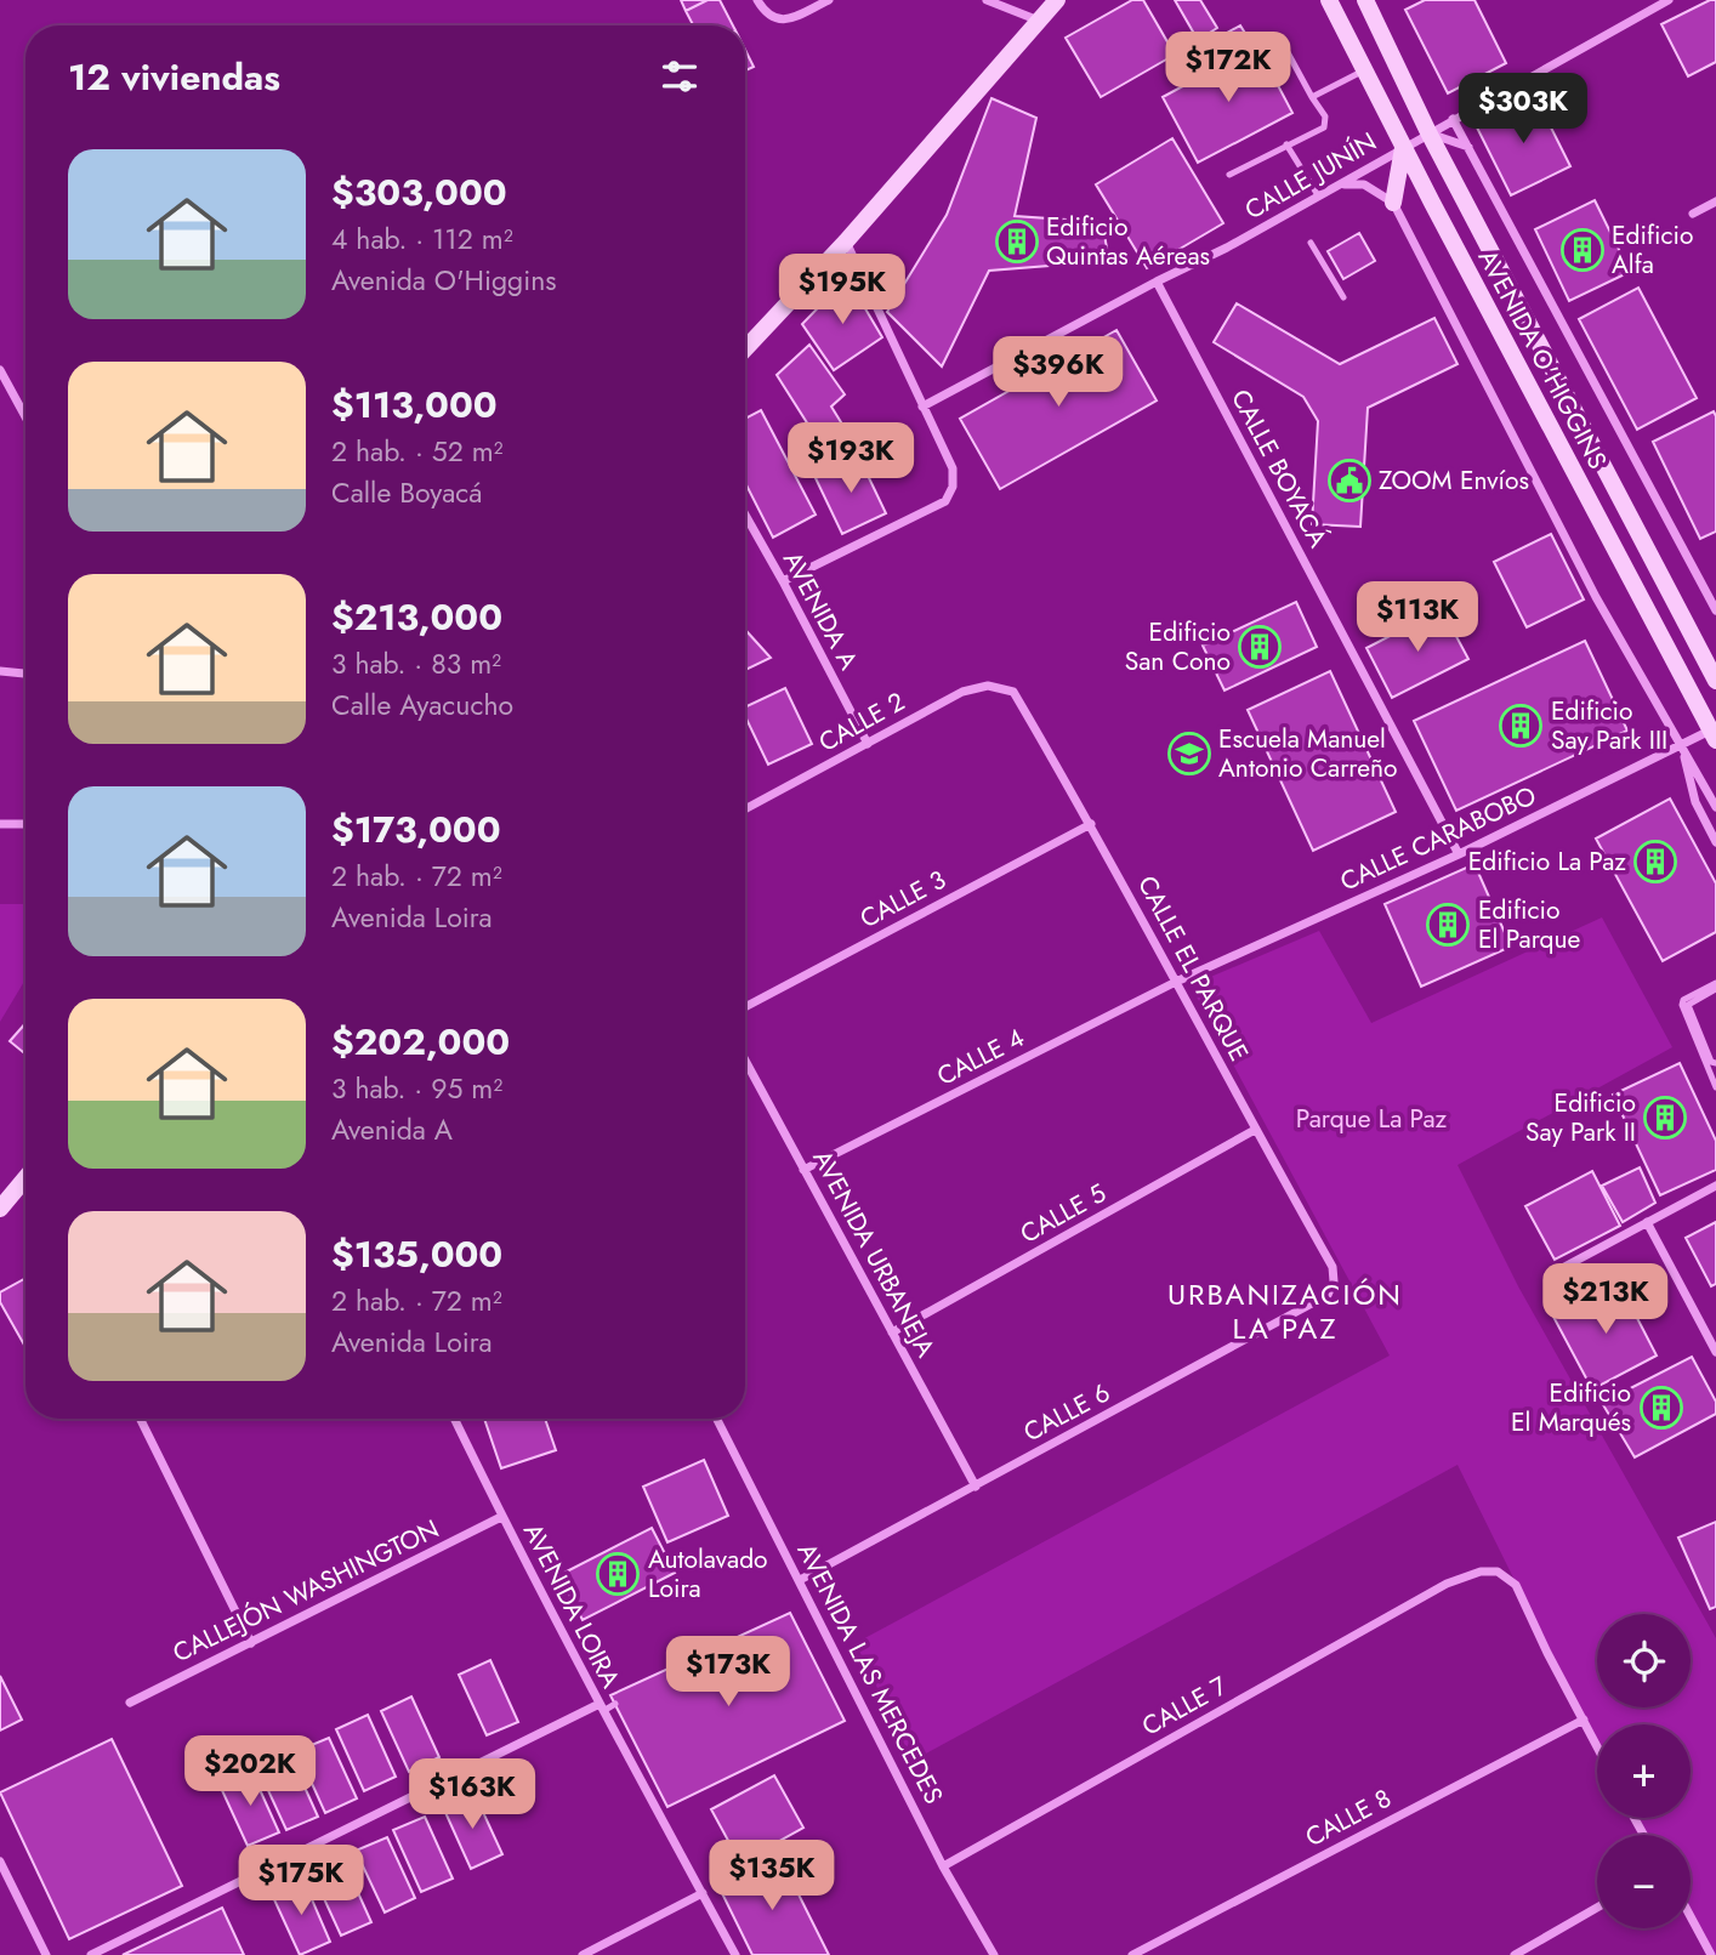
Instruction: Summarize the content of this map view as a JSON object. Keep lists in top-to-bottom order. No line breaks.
{"streets":{"main road":["AVENIDA O'HIGGINS"],"street":["CALLE JUNÍN","CALLE BOYACÁ","AVENIDA A","CALLE 2","CALLE CARABOBO","CALLE 3","CALLE EL PARQUE","CALLE 4","CALLE 5","AVENIDA URBANEJA","CALLE 6","CALLEJÓN WASHINGTON","AVENIDA LOIRA","AVENIDA LAS MERCEDES","CALLE 7","CALLE 8"]},"crossings":[["CALLE JUNÍN","AVENIDA O'HIGGINS"],["CALLE JUNÍN","CALLE BOYACÁ"],["AVENIDA O'HIGGINS","CALLE CARABOBO"],["CALLE BOYACÁ","CALLE CARABOBO"],["AVENIDA A","CALLE 2"],["CALLE 2","CALLE EL PARQUE"],["CALLE CARABOBO","CALLE EL PARQUE"],["CALLE CARABOBO","CALLE 4"],["CALLE 3","CALLE EL PARQUE"],["CALLE EL PARQUE","CALLE 4"],["CALLE EL PARQUE","CALLE 5"],["CALLE EL PARQUE","CALLE 6"],["CALLE 4","AVENIDA URBANEJA"],["CALLE 5","AVENIDA URBANEJA"],["AVENIDA URBANEJA","CALLE 6"],["CALLE 6","AVENIDA LAS MERCEDES"],["CALLEJÓN WASHINGTON","AVENIDA LOIRA"],["AVENIDA LAS MERCEDES","CALLE 7"],["CALLE 7","CALLE 8"]],"districts":["URBANIZACIÓN LA PAZ"],"parks":["Parque La Paz"],"places":{"building":["Edificio Quintas Aéreas","Edificio Alfa","Edificio San Cono","Edificio Say Park III","Edificio La Paz","Edificio El Parque","Edificio Say Park II","Edificio El Marqués","Autolavado Loira"],"public building":["ZOOM Envíos"],"school or university":["Escuela Manuel Antonio Carreño"]},"page":{"heading":"12 viviendas","price":["$172K","$303K","$195K","$396K","$193K","$113K","$213K","$173K","$202K","$163K","$135K","$175K"],"list":[{"name":"$303,000","note":"4 hab. · 112 m² · Avenida O'Higgins"},{"name":"$113,000","note":"2 hab. · 52 m² · Calle Boyacá"},{"name":"$213,000","note":"3 hab. · 83 m² · Calle Ayacucho"},{"name":"$173,000","note":"2 hab. · 72 m² · Avenida Loira"},{"name":"$202,000","note":"3 hab. · 95 m² · Avenida A"},{"name":"$135,000","note":"2 hab. · 72 m² · Avenida Loira"}],"map_buttons":["+","−"]}}
